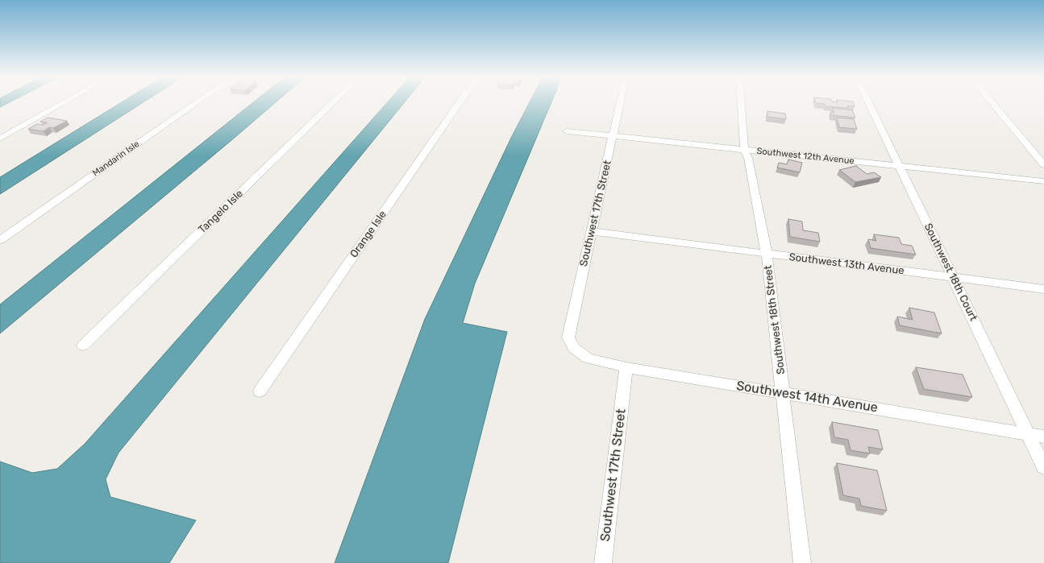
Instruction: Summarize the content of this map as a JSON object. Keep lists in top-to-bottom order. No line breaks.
{"streets":{"street":["Southwest 12th Avenue","Mandarin Isle","Tangelo Isle","Southwest 17th Street","Orange Isle","Southwest 13th Avenue","Southwest 18th Court","Southwest 18th Street","Southwest 14th Avenue"]},"crossings":[["Southwest 12th Avenue","Southwest 17th Street"],["Southwest 12th Avenue","Southwest 18th Court"],["Southwest 12th Avenue","Southwest 18th Street"],["Southwest 17th Street","Southwest 13th Avenue"],["Southwest 17th Street","Southwest 14th Avenue"],["Southwest 13th Avenue","Southwest 18th Court"],["Southwest 13th Avenue","Southwest 18th Street"],["Southwest 18th Court","Southwest 14th Avenue"],["Southwest 18th Street","Southwest 14th Avenue"]]}
